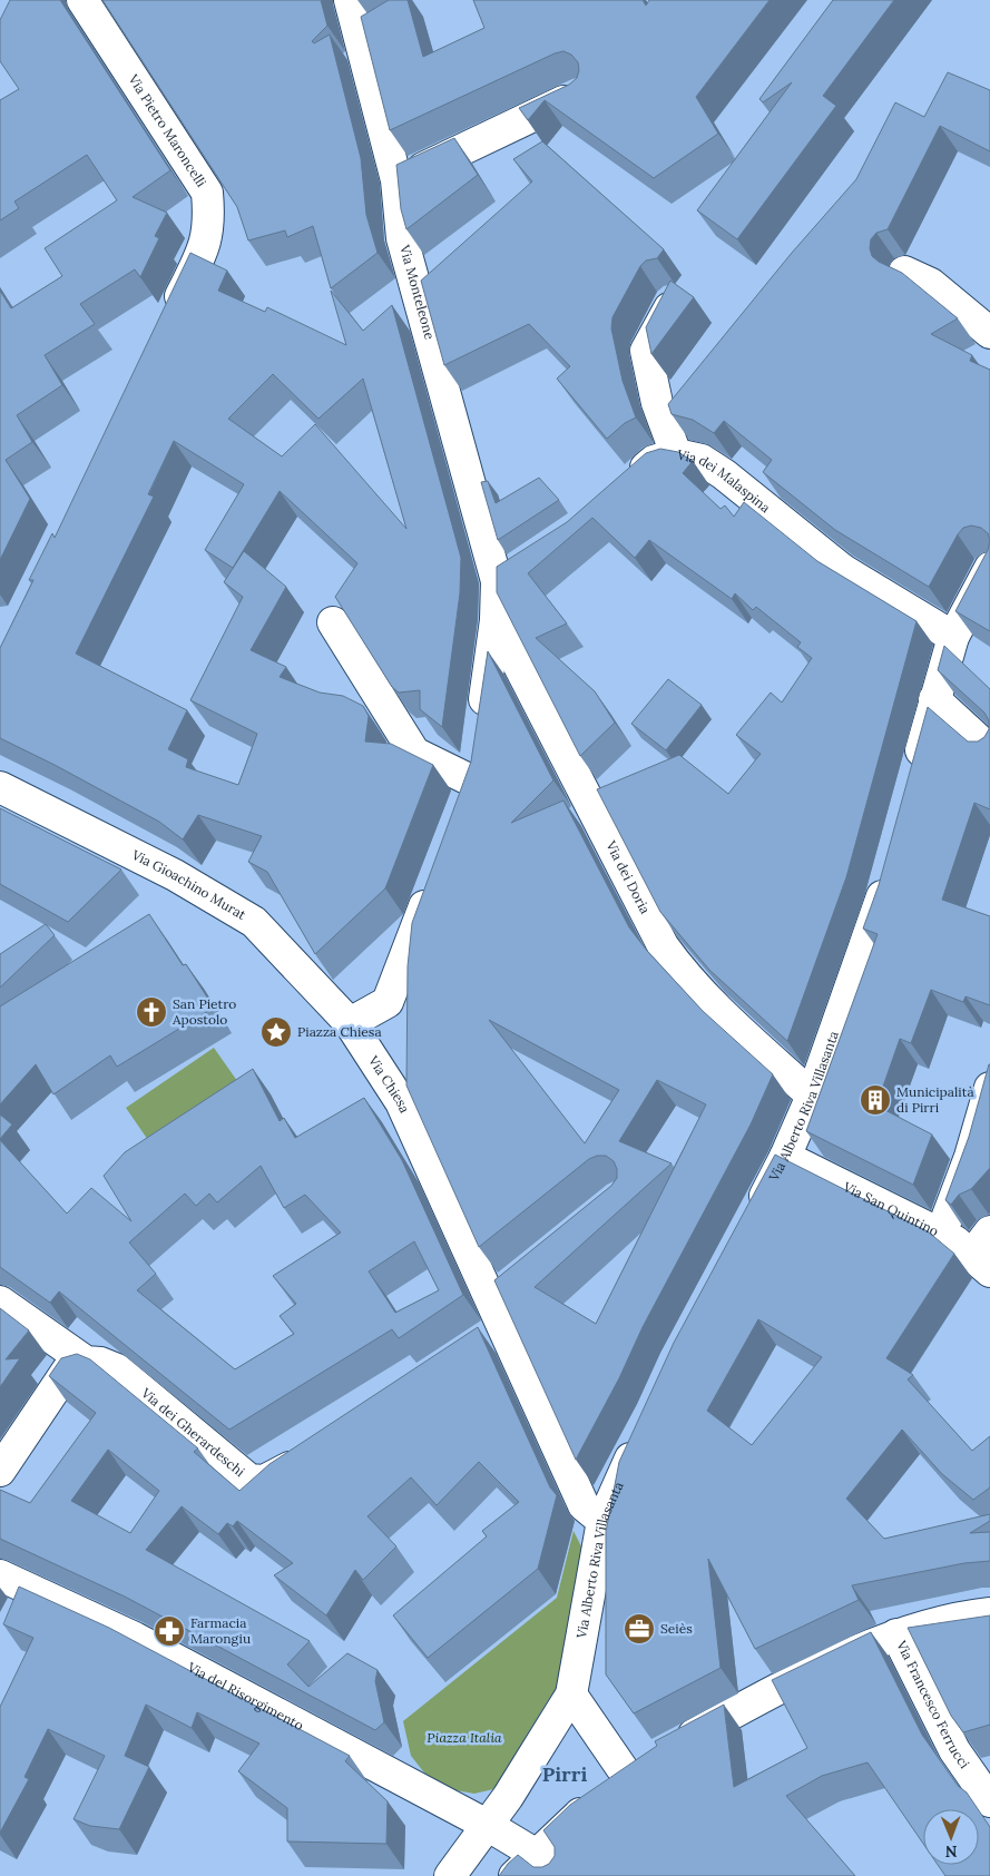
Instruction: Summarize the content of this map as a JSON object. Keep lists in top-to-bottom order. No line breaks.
{"streets":{"street":["Via Pietro Maroncelli","Via Monteleone","Via dei Malaspina","Via dei Doria","Via Gioachino Murat","Via Chiesa","Via Alberto Riva Villasanta","Via San Quintino","Via dei Gherardeschi","Via del Risorgimento","Via Francesco Ferrucci"]},"crossings":[["Via Monteleone","Via dei Doria"],["Via dei Doria","Via Alberto Riva Villasanta"],["Via Gioachino Murat","Via Chiesa"],["Via Chiesa","Via Alberto Riva Villasanta"],["Via Alberto Riva Villasanta","Via San Quintino"]],"districts":["Pirri"],"parks":["Piazza Italia"],"places":{"church":["San Pietro Apostolo"],"place":["Piazza Chiesa"],"building":["Municipalità di Pirri"],"office":["Seiès"],"pharmacy":["Farmacia Marongiu"]},"north":"bottom"}
